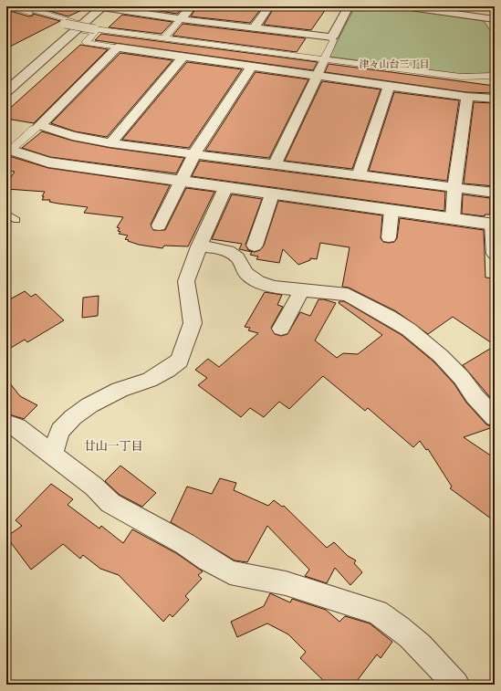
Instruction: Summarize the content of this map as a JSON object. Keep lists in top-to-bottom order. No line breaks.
{"districts":["津々山台三丁目","廿山一丁目"]}
